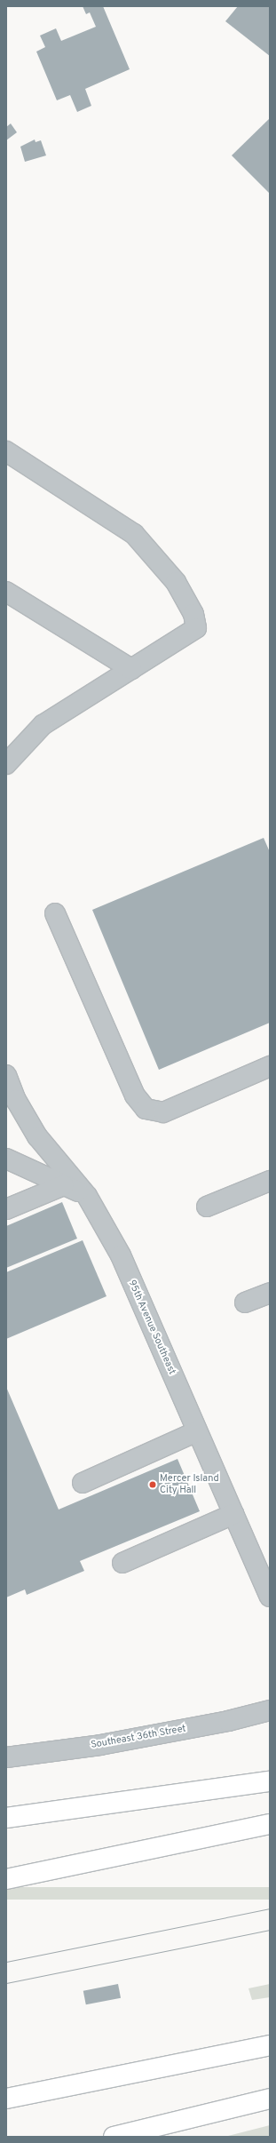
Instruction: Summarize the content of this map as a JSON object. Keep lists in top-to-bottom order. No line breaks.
{"streets":{"street":["95th Avenue Southeast","Southeast 36th Street"]},"places":["Mercer Island City Hall"]}
